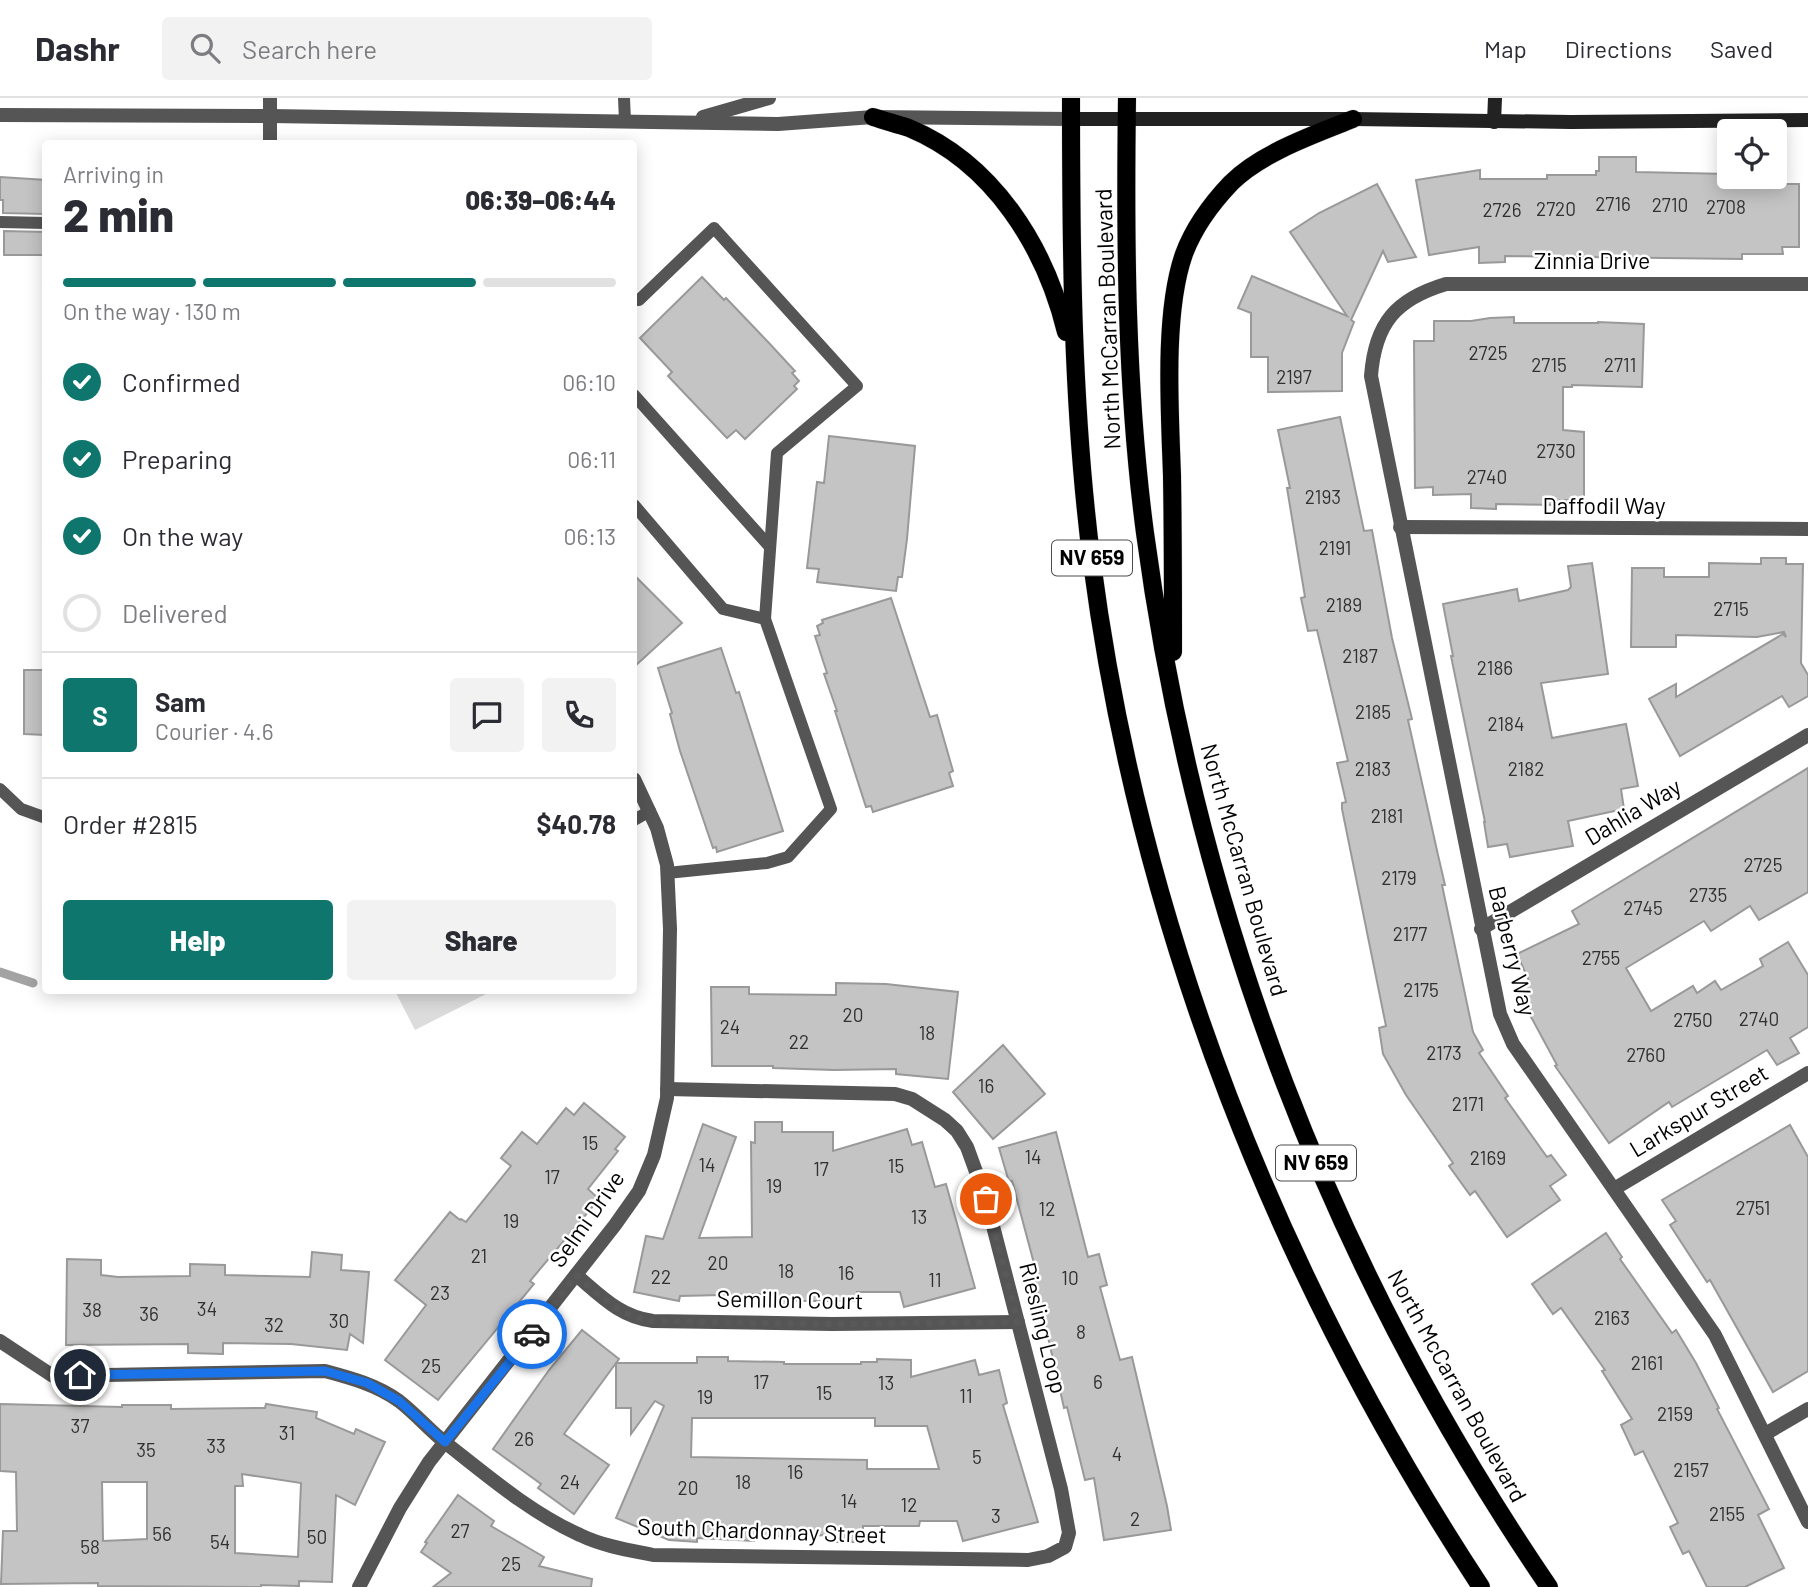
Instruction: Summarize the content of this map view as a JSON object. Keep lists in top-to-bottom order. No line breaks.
{"streets":{"main road":["North McCarran Boulevard","NV 659"],"street":["Zinnia Drive","Daffodil Way","Dahlia Way","Barberry Way","Larkspur Street","Selmi Drive","Semillon Court","Riesling Loop","South Chardonnay Street"]},"crossings":[["Zinnia Drive","Barberry Way"],["Daffodil Way","Barberry Way"],["Dahlia Way","Barberry Way"],["Barberry Way","Larkspur Street"],["Selmi Drive","Semillon Court"],["Selmi Drive","Riesling Loop"],["Selmi Drive","South Chardonnay Street"],["Semillon Court","Riesling Loop"],["Riesling Loop","South Chardonnay Street"]],"house_numbers":["2716","2710","2708","2720","2726","2725","2715","2711","2197","2730","2740","2193","2191","2189","2715","2187","2186","2185","2184","2183","2182","2181","2725","2179","2735","2745","2177","2755","2175","20","2740","2750","24","18","22","2173","2760","16","2171","15","14","2169","14","15","17","17","19","2751","12","13","19","21","20","18","16","22","10","11","23","34","38","36","2163","30","32","8","2161","25","17","6","13","15","11","19","2159","37","31","26","33","35","4","5","2157","16","24","18","20","14","12","2155","3","2","27","56","50","54","58","25"],"page":{"header":"Dashr","search":"Search here","nav":["Map","Directions","Saved"],"heading":["2 min","Arriving in","06:39–06:44"],"panel":["Sam","Courier · 4.6","Order #2815","$40.78"],"bar":"On the way · 130 m","list":[["Confirmed","06:10"],["Preparing","06:11"],["On the way","06:13"],"Delivered"],"round":"S","buttons":["Help","Share"]}}
